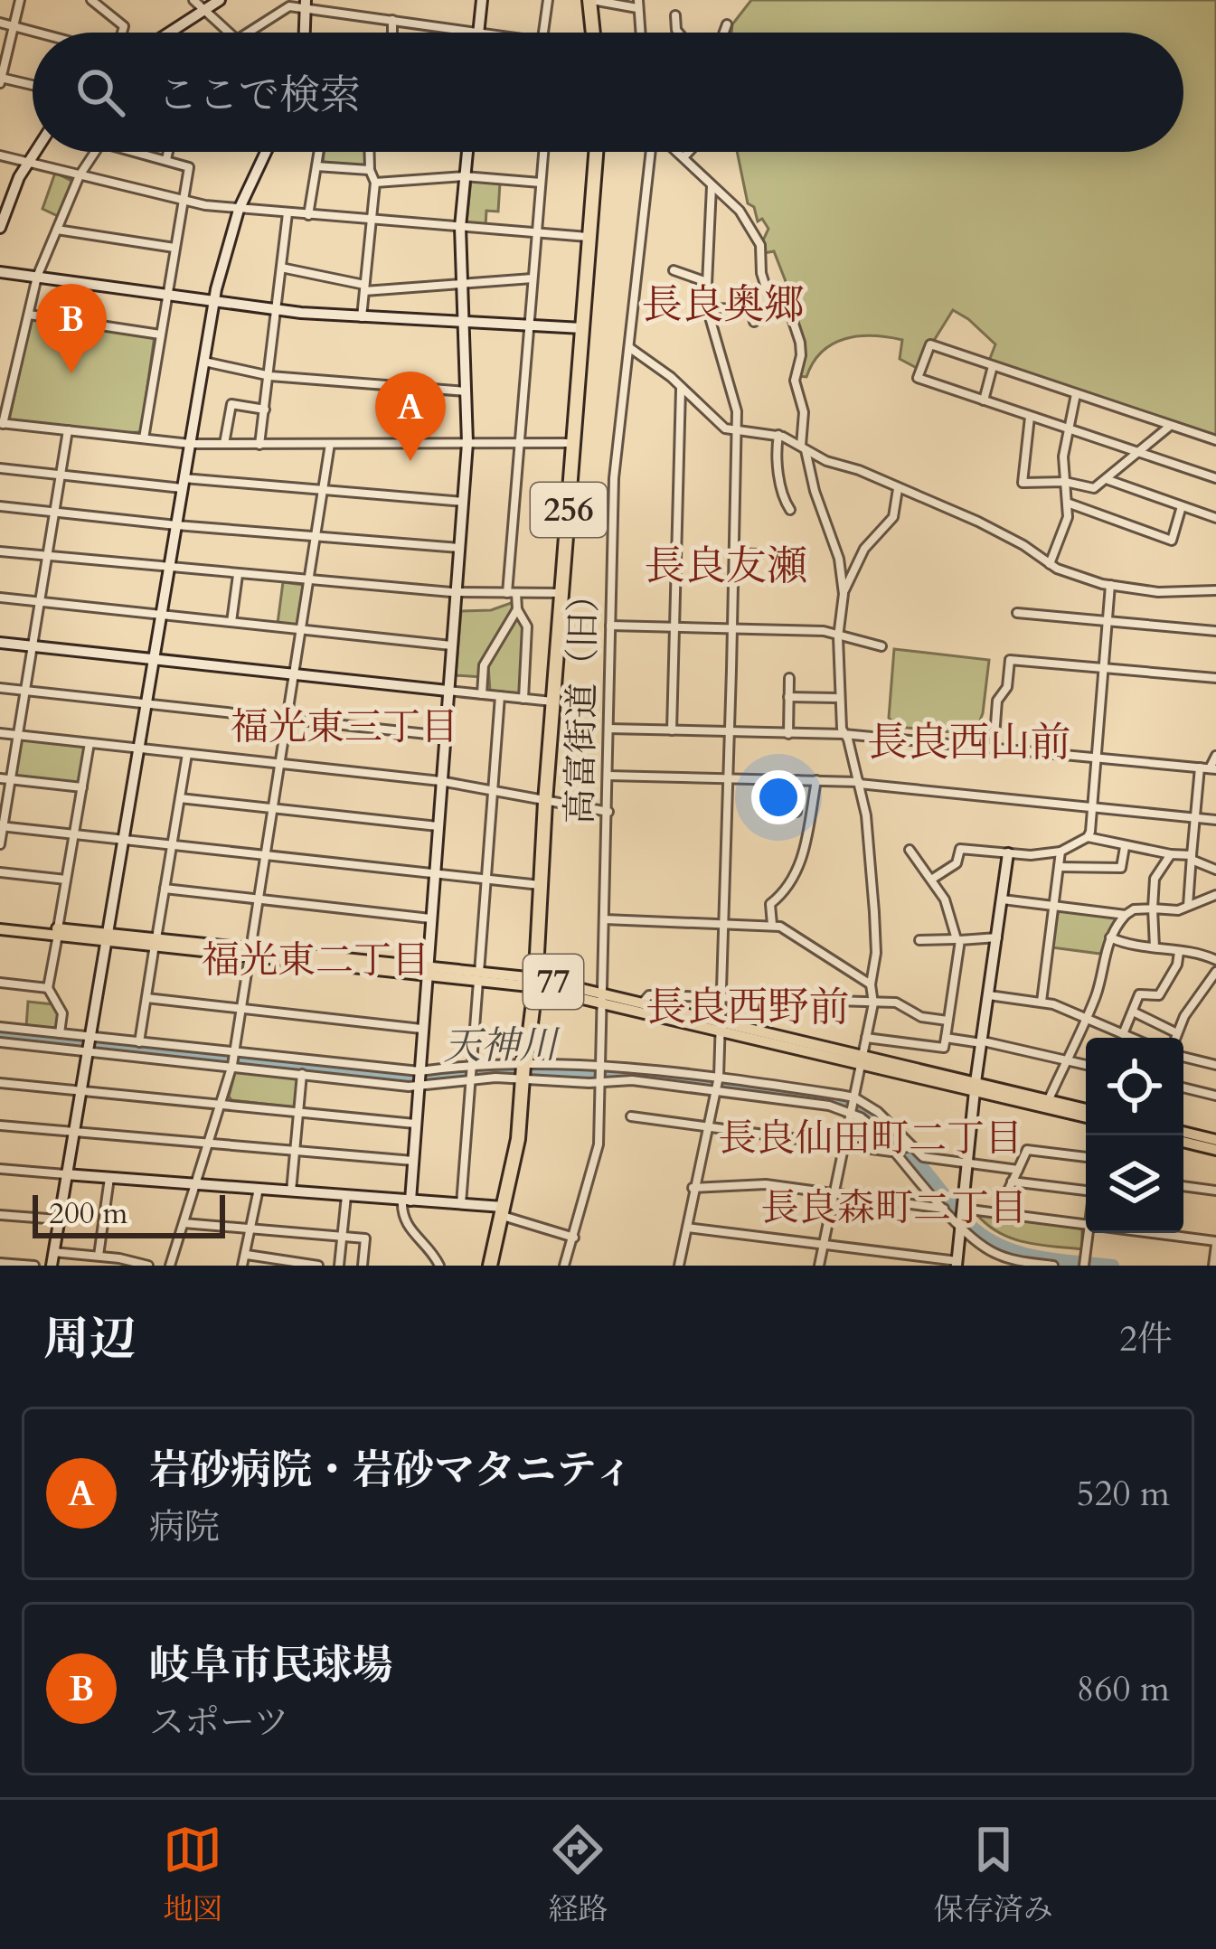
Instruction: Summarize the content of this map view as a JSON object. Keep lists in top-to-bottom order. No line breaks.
{"streets":{"highway":["256"],"main road":["77"],"street":["高富街道（旧）"]},"crossings":[["256","77"],["高富街道（旧）","77"]],"districts":["長良奥郷","長良友瀬","福光東三丁目","長良西山前","福光東二丁目","長良西野前","長良仙田町二丁目","長良森町二丁目"],"water":["天神川"],"scale_bar":"200 m","page":{"search":"ここで検索","pins":["B","A"],"scale":"200 m","heading":["周辺","2件"],"list":[{"mark":"A","name":"岩砂病院・岩砂マタニティ","note":"病院","value":"520 m"},{"mark":"B","name":"岐阜市民球場","note":"スポーツ","value":"860 m"}],"nav":["地図","経路","保存済み"]}}
